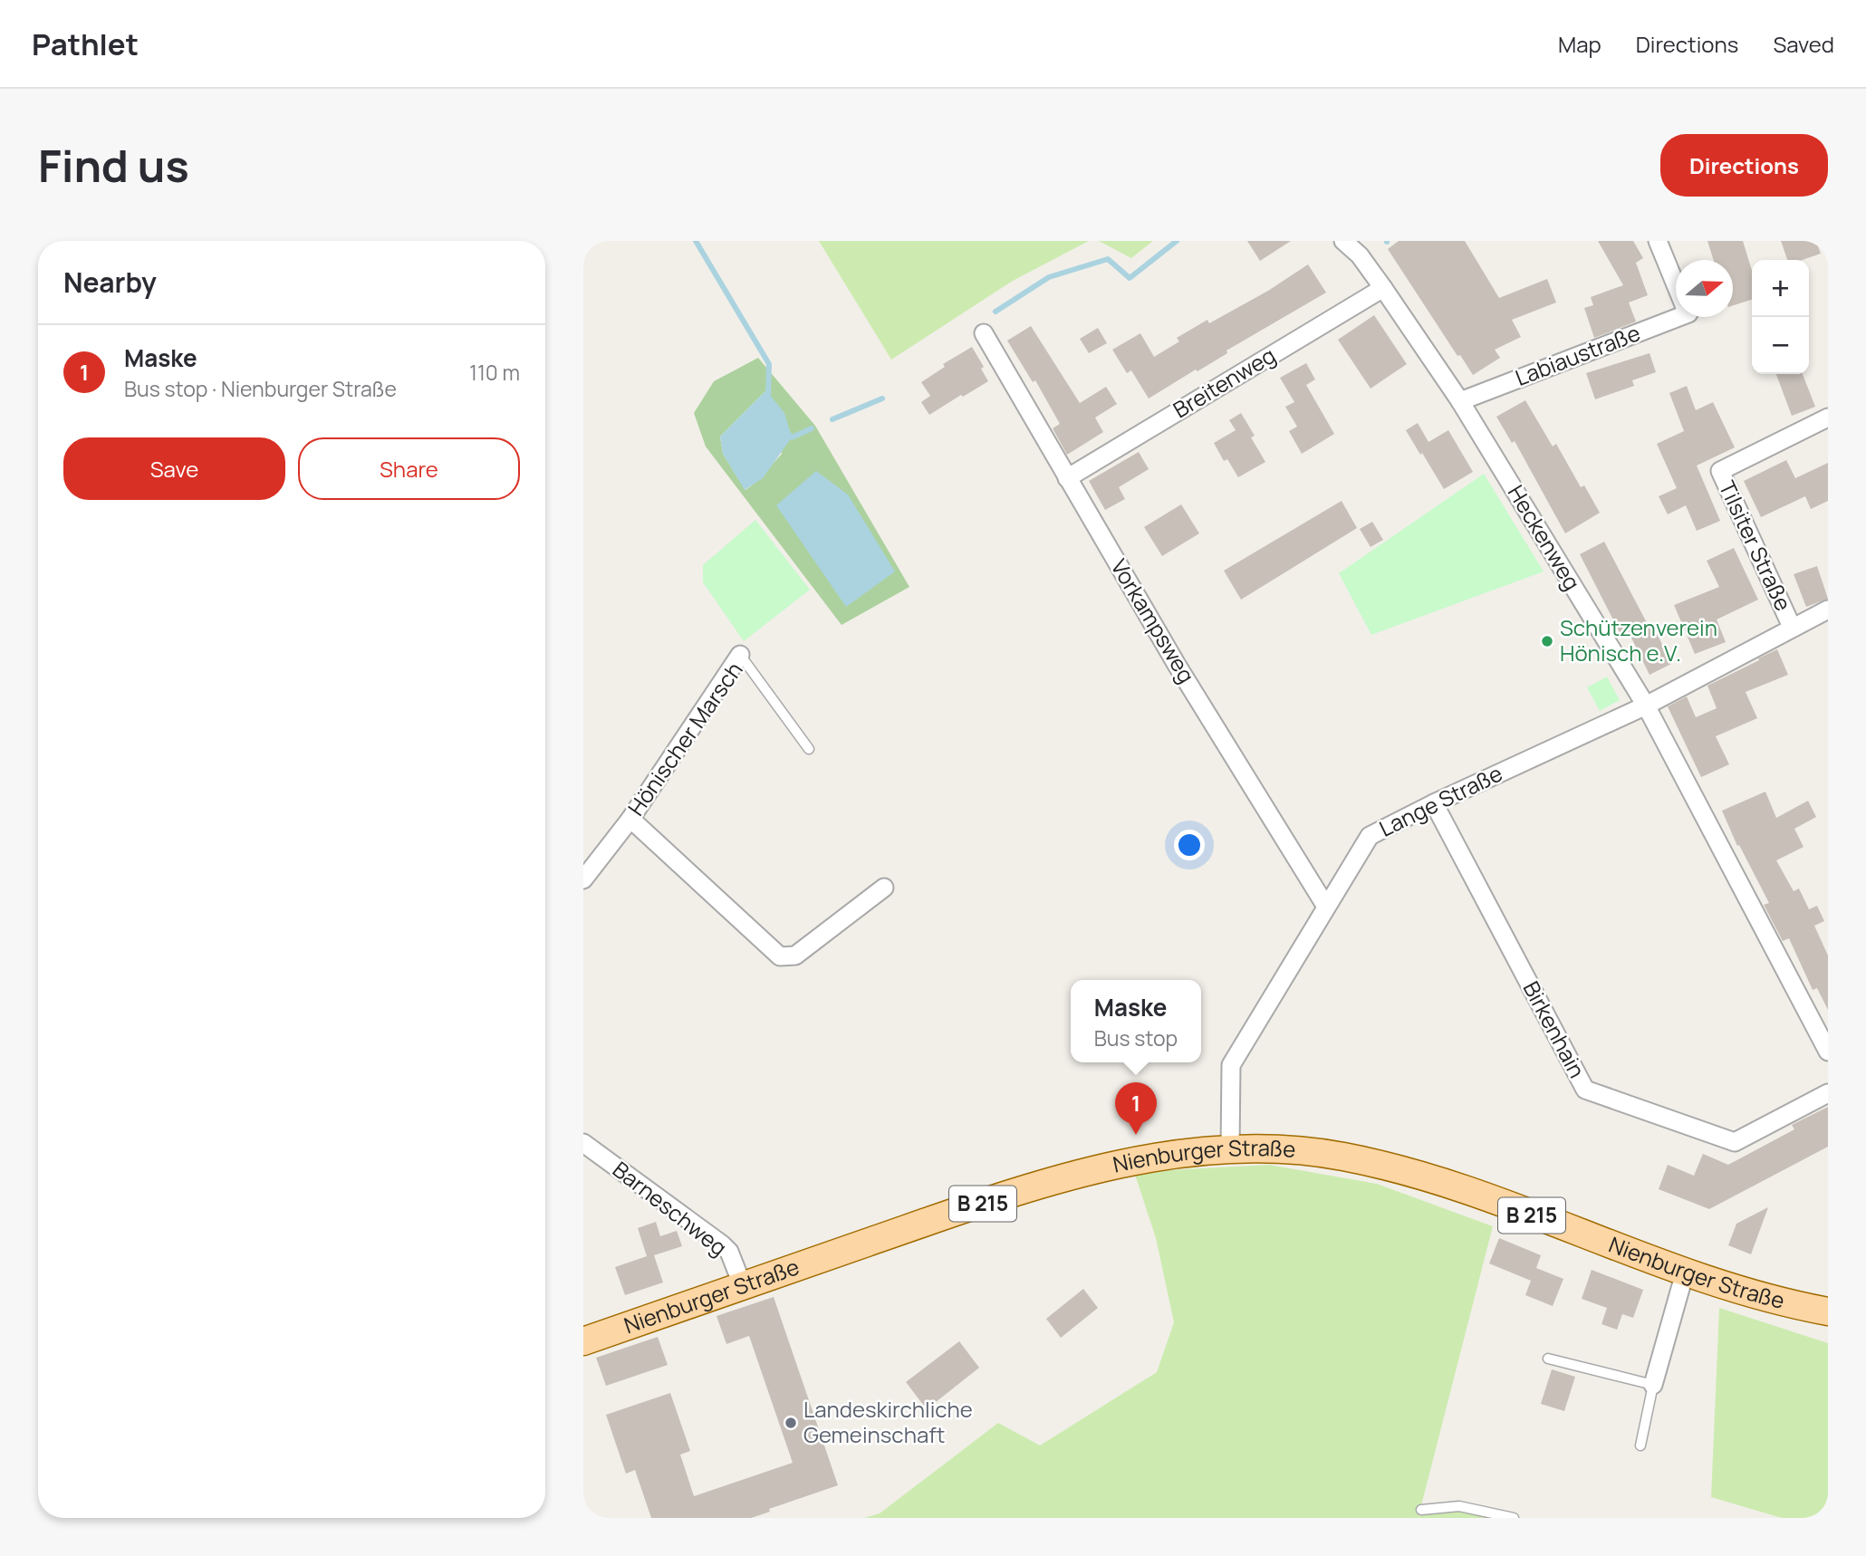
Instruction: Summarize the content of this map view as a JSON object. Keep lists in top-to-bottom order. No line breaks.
{"streets":{"main road":["Nienburger Straße","B 215"],"street":["Labiaustraße","Breitenweg","Heckenweg","Tilsiter Straße","Vorkampsweg","Hönischer Marsch","Lange Straße","Birkenhain","Barneschweg"]},"crossings":[["Labiaustraße","Heckenweg"],["Breitenweg","Heckenweg"],["Breitenweg","Vorkampsweg"],["Heckenweg","Lange Straße"],["Tilsiter Straße","Lange Straße"],["Vorkampsweg","Lange Straße"],["Lange Straße","Birkenhain"],["Lange Straße","Nienburger Straße"],["Nienburger Straße","Barneschweg"]],"places":["Schützenverein Hönisch e.V.","Landeskirchliche Gemeinschaft"],"north":"right","page":{"header":"Pathlet","nav":["Map","Directions","Saved"],"buttons":["Directions",["Save","Share"]],"title":"Find us","heading":"Nearby","map_buttons":["+","−"],"list":[{"mark":"1","name":"Maske","note":"Bus stop · Nienburger Straße","value":"110 m"}],"popup":["Maske","Bus stop"],"pins":"1"}}
